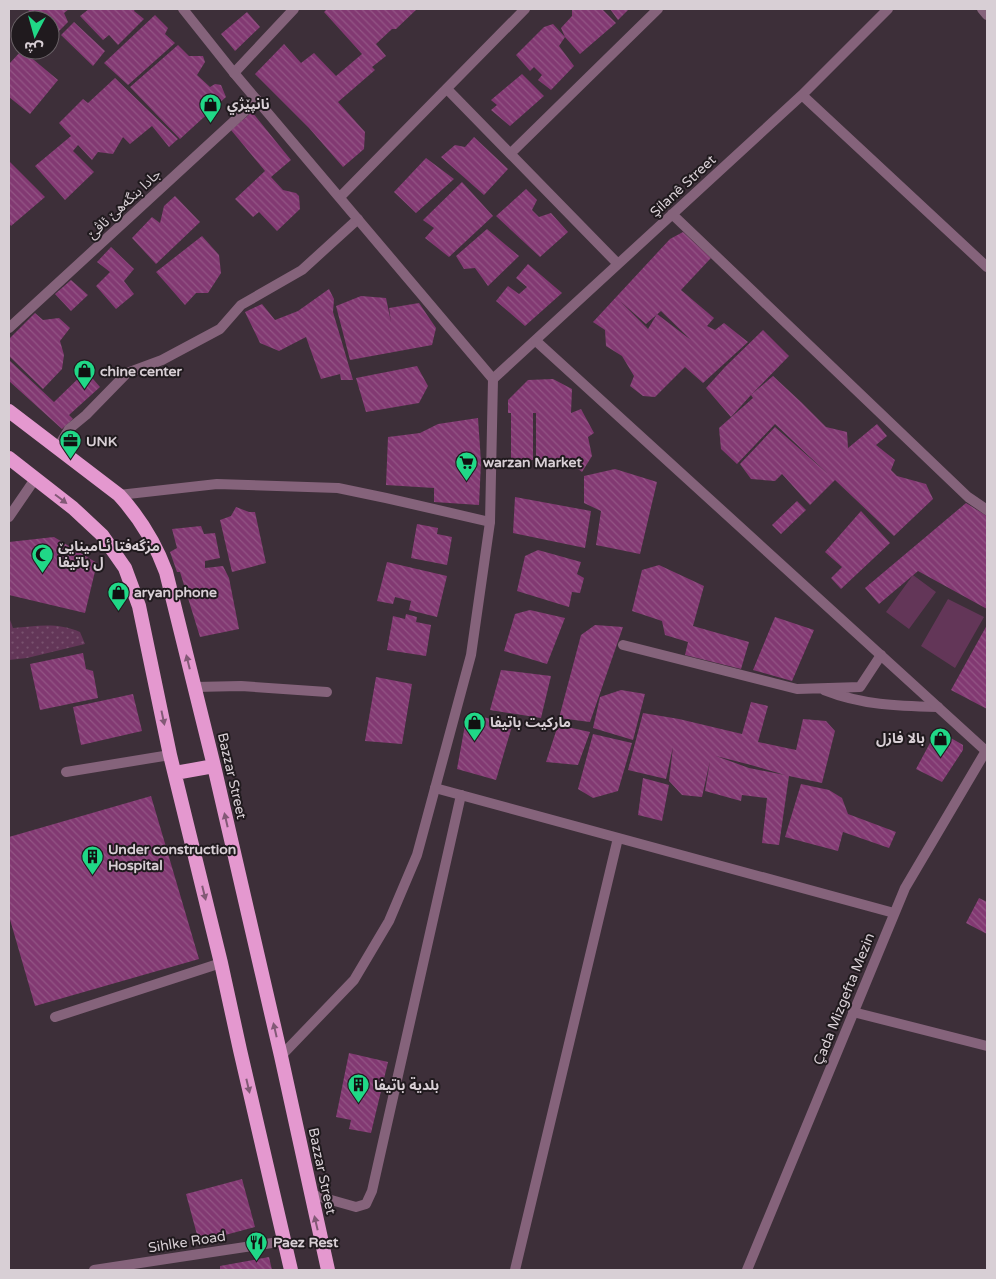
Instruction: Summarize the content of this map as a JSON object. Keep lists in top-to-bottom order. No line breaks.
{"streets":{"highway":["Bazzar Street"],"street":["Şílanê Street","جادا بنگەهێ ئاڤێ","Çada Mizgefta Mezin","Sihlke Road"]},"places":{"shop":["نانپێژي","chine center","aryan phone","ماركيت باتيفا","بالا فازل"],"office":["UNK"],"supermarket":["warzan Market"],"mosque":["مزگەفتا ئـامینایێ ل باتیفا"],"building":["Under construction Hospital","بلدية باتيفا"],"restaurant":["Paez Rest"]},"north":"bottom"}
